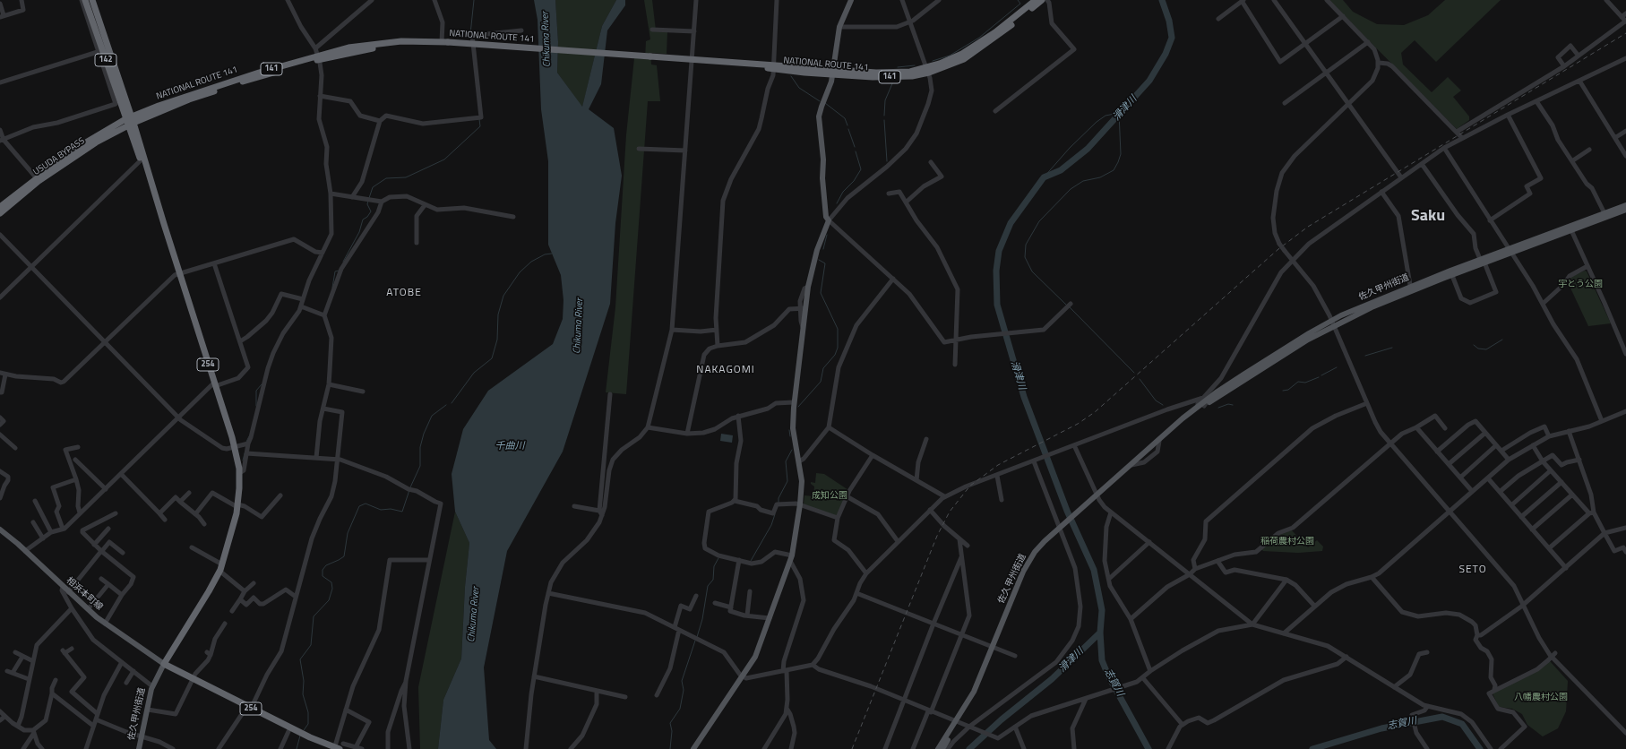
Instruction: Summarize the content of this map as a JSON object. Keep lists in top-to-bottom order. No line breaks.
{"streets":{"highway":["NATIONAL ROUTE 141","142","141","USUDA BYPASS","254"],"main road":["佐久甲州街道","相浜本町線"]},"crossings":[["NATIONAL ROUTE 141","142"],["NATIONAL ROUTE 141","USUDA BYPASS"],["NATIONAL ROUTE 141","254"],["142","USUDA BYPASS"],["142","254"],["USUDA BYPASS","254"],["佐久甲州街道","254"],["佐久甲州街道","相浜本町線"],["254","相浜本町線"]],"districts":["Saku","ATOBE","NAKAGOMI","SETO"],"water":["Chikuma River","滑津川","千曲川","志賀川"],"parks":["宇とう公園","成知公園","稲荷農村公園","八幡農村公園"]}
